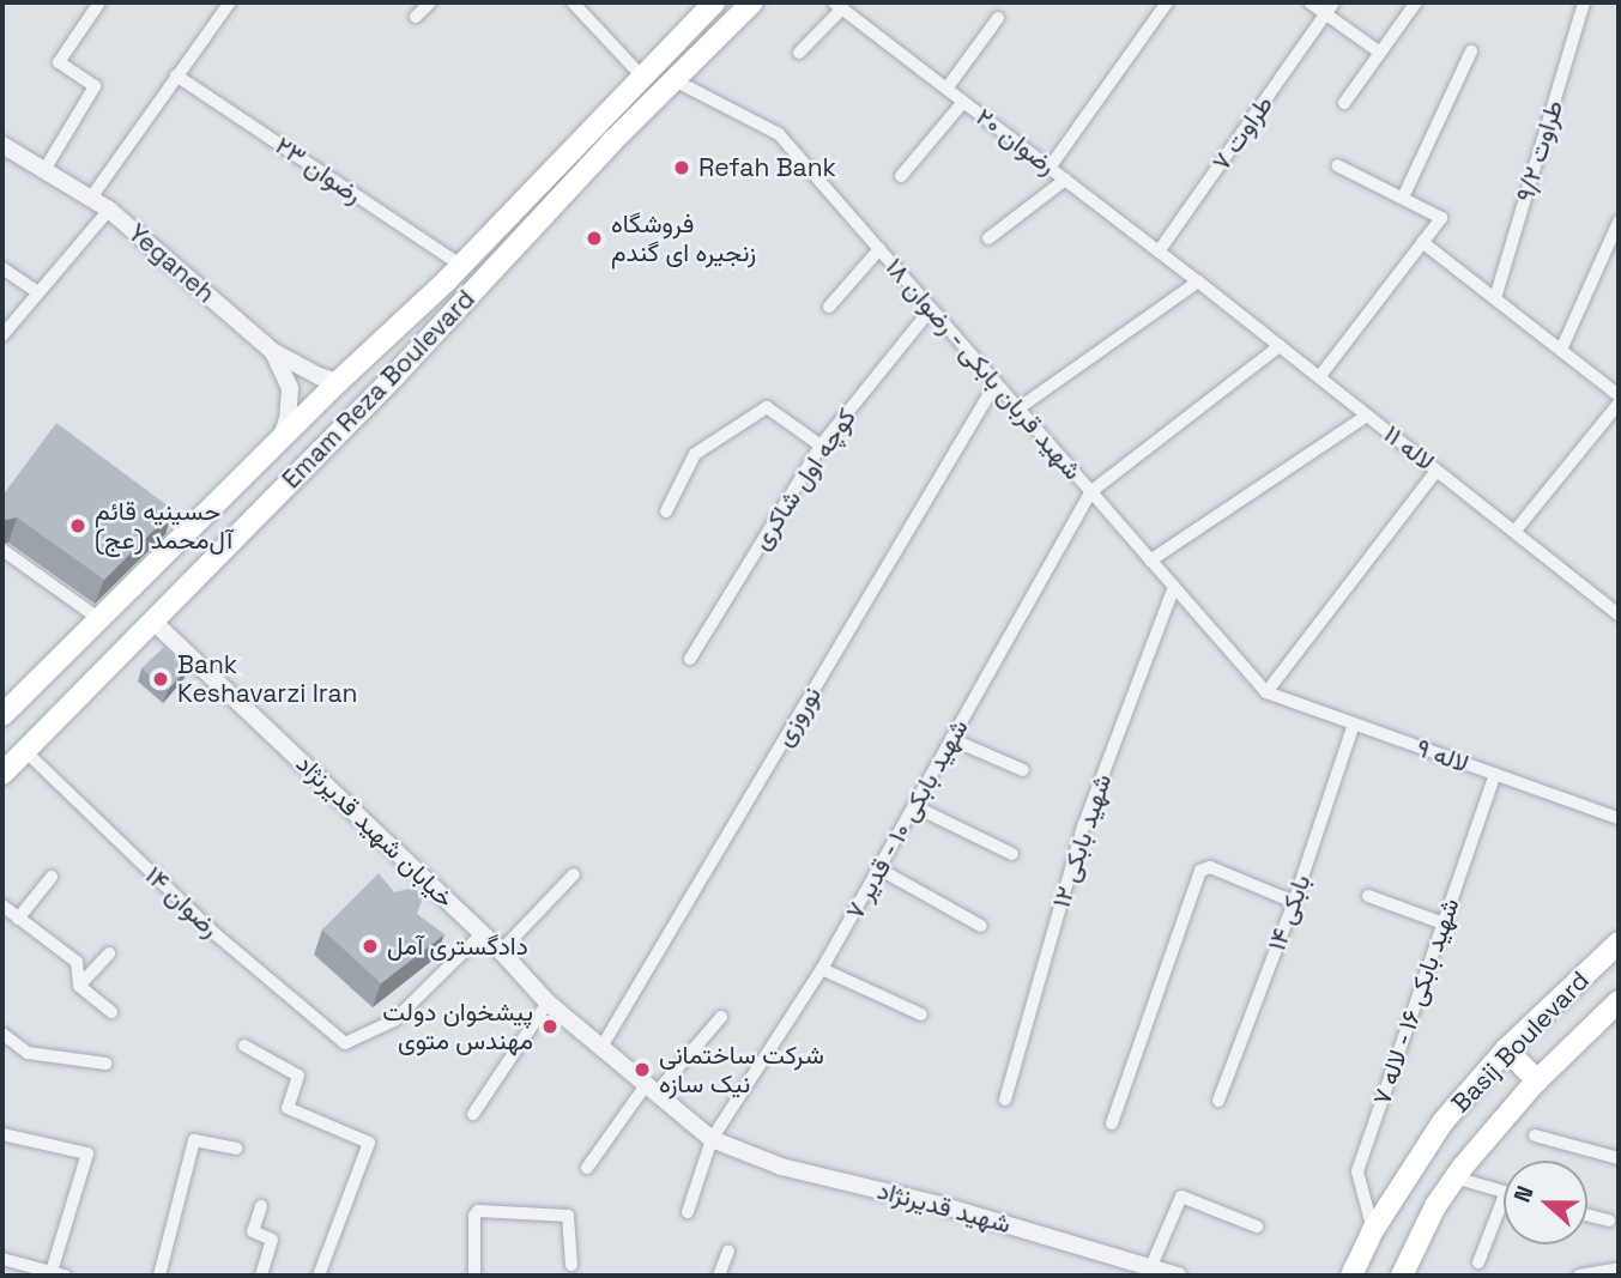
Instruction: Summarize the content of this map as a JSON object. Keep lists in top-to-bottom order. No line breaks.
{"streets":{"main road":["Emam Reza Boulevard","Basij Boulevard"],"street":["طراوت ۷","رضوان ۲۰","طراوت ۹/۲","رضوان ۲۳","Yeganeh","شهید قربان بابکی - رضوان ۱۸","لاله ۱۱","کوچه اول شاکری","نوروزی","لاله ۹","شهید بابکی ۱۰ - قدیر ۷","خيابان شهيد قديرنژاد","شهید بابکی ۱۲","رضوان ۱۴","بابکی ۱۴","شهید بابکی ۱۶ - لاله ۷","شهید قدیرنژاد"]},"crossings":[["طراوت ۷","رضوان ۲۰"],["رضوان ۲۰","لاله ۱۱"],["رضوان ۲۳","Emam Reza Boulevard"],["Yeganeh","Emam Reza Boulevard"],["شهید قربان بابکی - رضوان ۱۸","Emam Reza Boulevard"],["شهید قربان بابکی - رضوان ۱۸","کوچه اول شاکری"],["شهید قربان بابکی - رضوان ۱۸","نوروزی"],["شهید قربان بابکی - رضوان ۱۸","لاله ۹"],["شهید قربان بابکی - رضوان ۱۸","شهید بابکی ۱۰ - قدیر ۷"],["شهید قربان بابکی - رضوان ۱۸","شهید بابکی ۱۲"],["Emam Reza Boulevard","خيابان شهيد قديرنژاد"],["Emam Reza Boulevard","رضوان ۱۴"],["نوروزی","خيابان شهيد قديرنژاد"],["لاله ۹","بابکی ۱۴"],["لاله ۹","شهید بابکی ۱۶ - لاله ۷"],["شهید بابکی ۱۰ - قدیر ۷","خيابان شهيد قديرنژاد"],["شهید بابکی ۱۰ - قدیر ۷","شهید قدیرنژاد"],["خيابان شهيد قديرنژاد","رضوان ۱۴"],["خيابان شهيد قديرنژاد","شهید قدیرنژاد"],["شهید بابکی ۱۶ - لاله ۷","Basij Boulevard"]],"places":["Refah Bank","فروشگاه زنجیره ای گندم","حسینیه قائم آل‌محمد (عج)","Bank Keshavarzi Iran","دادگستری آمل","پیشخوان دولت مهندس متوی","شرکت ساختمانی نیک سازه"],"north":"left"}
